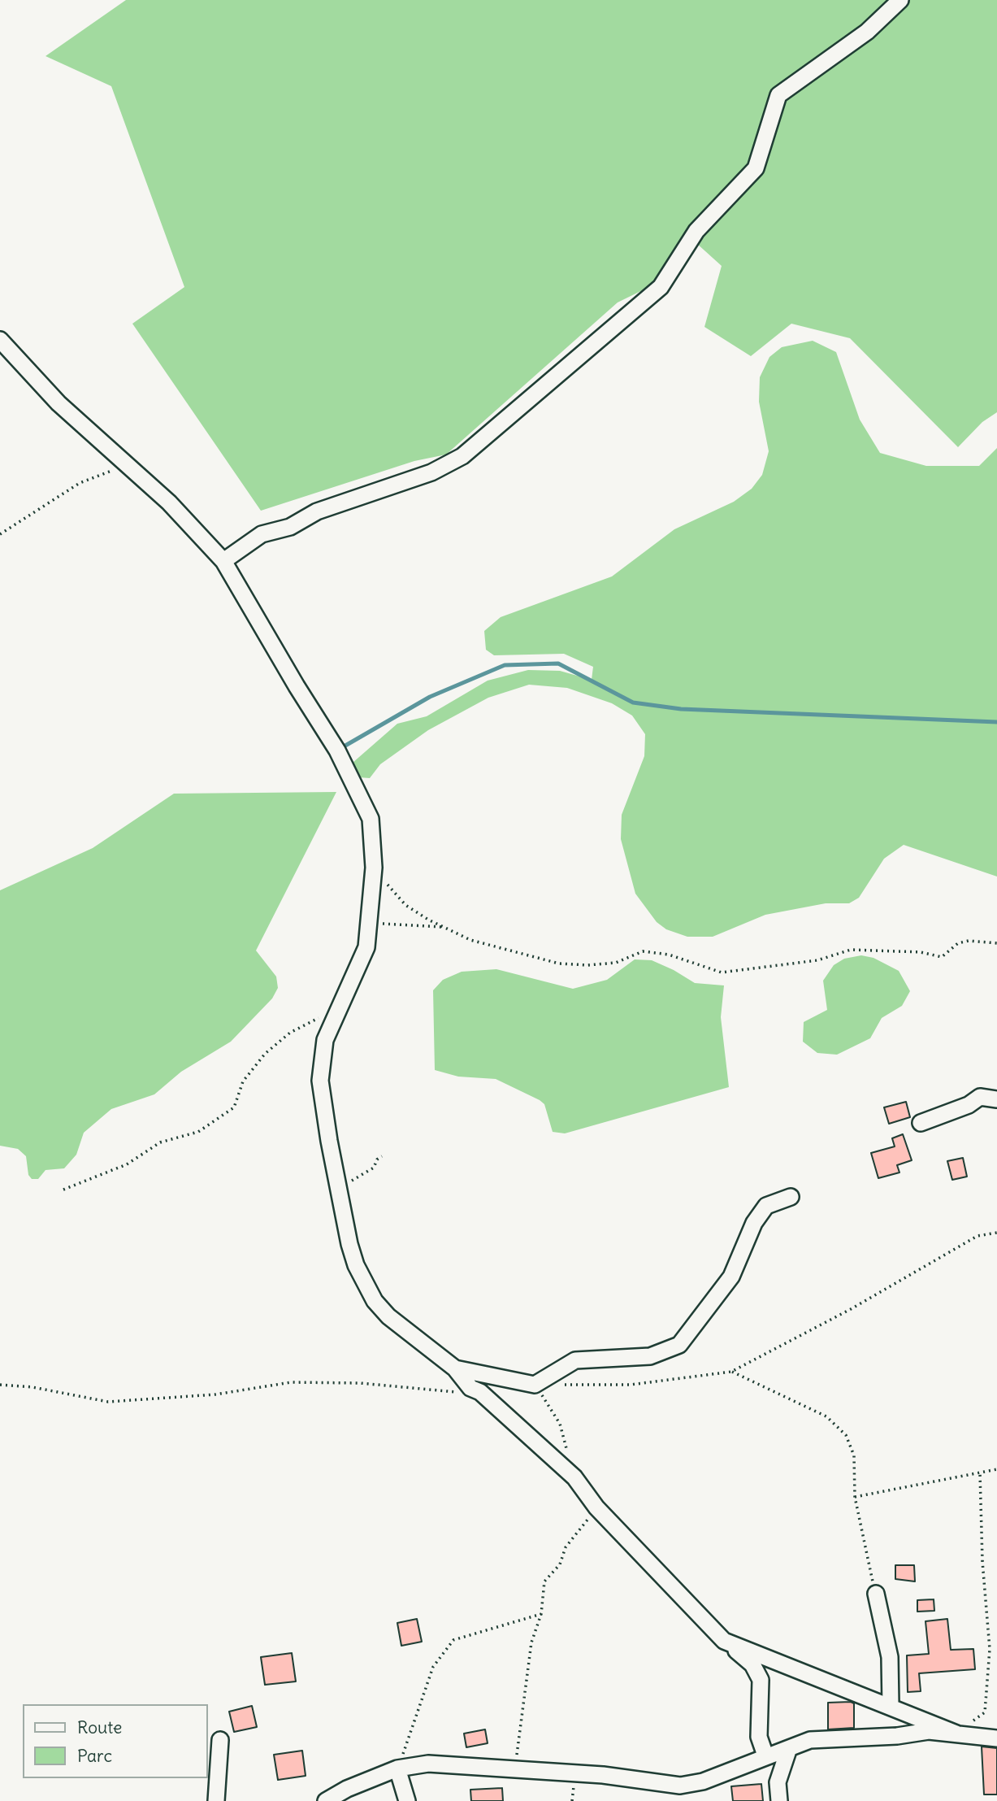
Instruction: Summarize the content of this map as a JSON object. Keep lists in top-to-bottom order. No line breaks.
{"legend":["Route","Parc"]}
